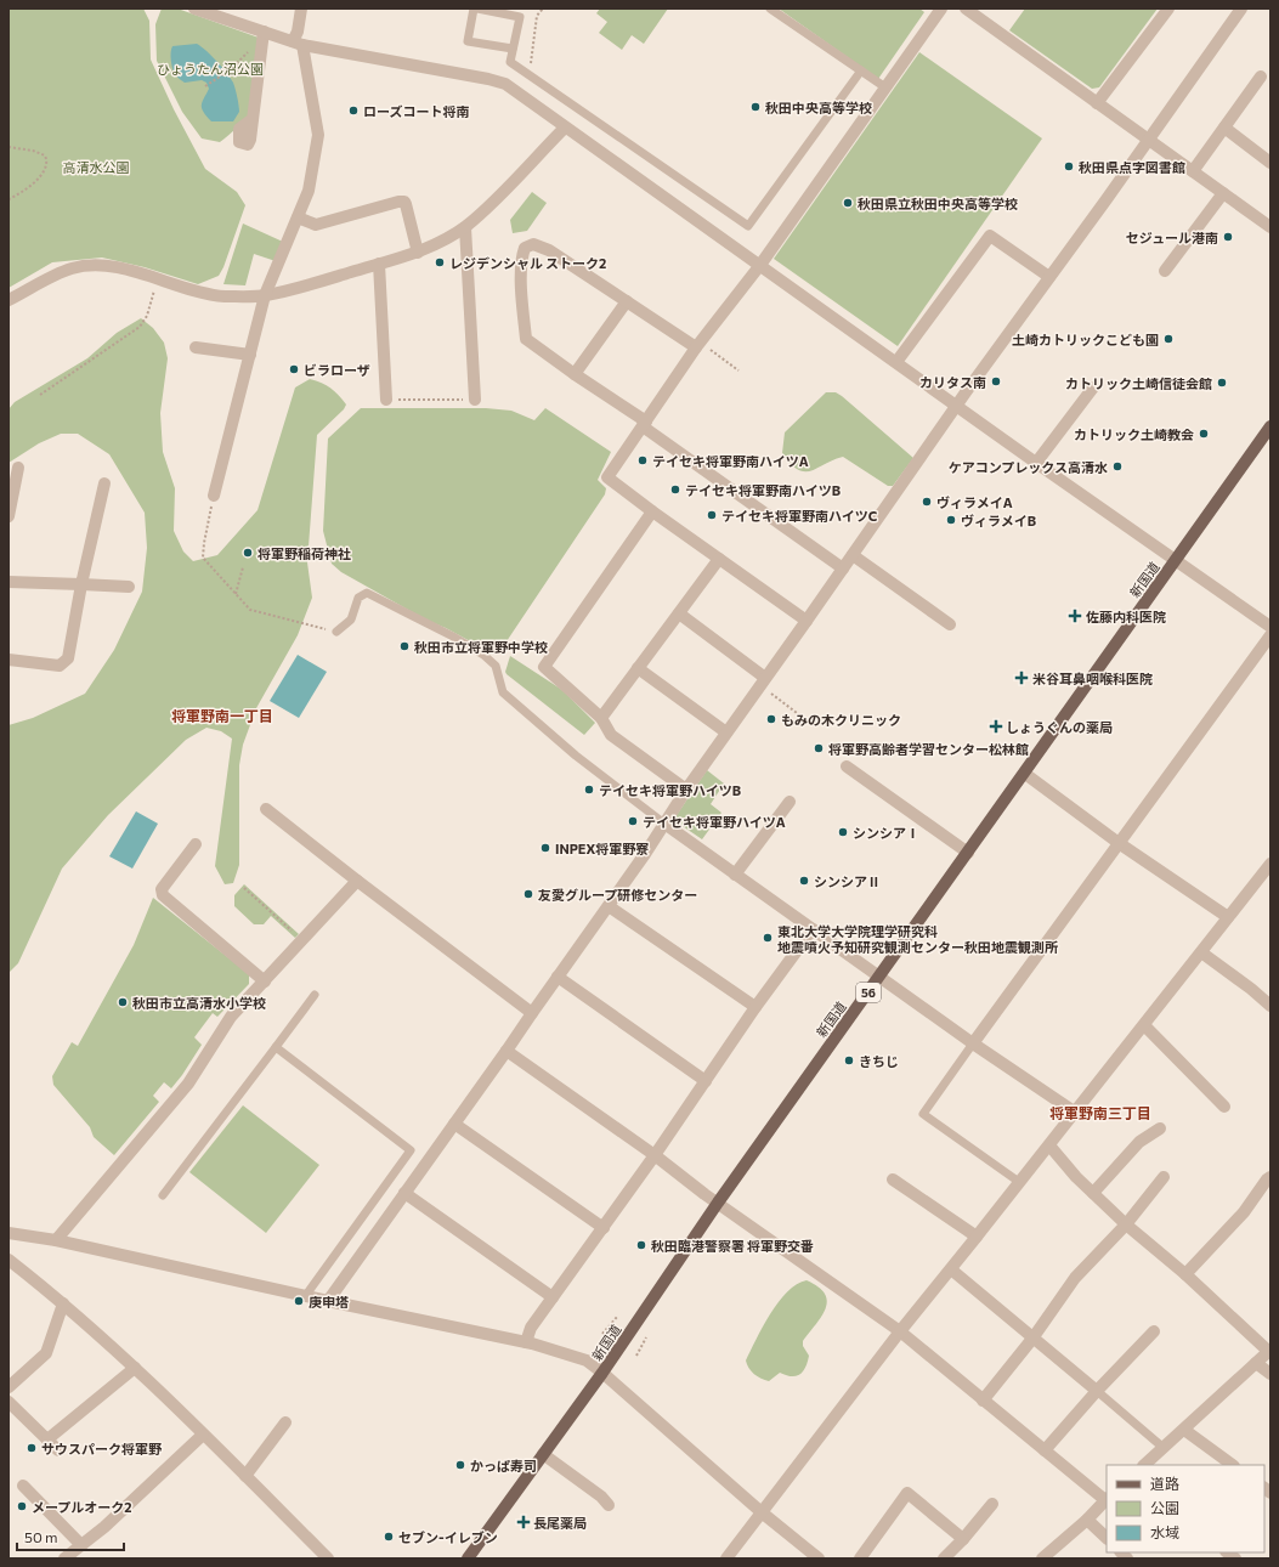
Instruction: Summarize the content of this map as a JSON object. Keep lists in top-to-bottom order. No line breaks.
{"streets":{"main road":["新国道","56"]},"districts":["将軍野南一丁目","将軍野南三丁目"],"parks":["ひょうたん沼公園","高清水公園"],"places":{"other":["秋田中央高等学校","ローズコート将南","秋田県点字図書館","秋田県立秋田中央高等学校","セジュール港南","レジデンシャル ストーク2","土崎カトリックこども園","ビラローザ","カリタス南","カトリック土崎信徒会館","カトリック土崎教会","テイセキ将軍野南ハイツA","ケアコンプレックス高清水","テイセキ将軍野南ハイツB","ヴィラメイA","テイセキ将軍野南ハイツC","ヴィラメイB","将軍野稲荷神社","秋田市立将軍野中学校","もみの木クリニック","将軍野高齢者学習センター松林館","テイセキ将軍野ハイツB","テイセキ将軍野ハイツA","シンシアⅠ","INPEX将軍野寮","シンシアⅡ","友愛グループ研修センター","東北大学大学院理学研究科 地震噴火予知研究観測センター秋田地震観測所","秋田市立高清水小学校","きちじ","秋田臨港警察署 将軍野交番","庚申塔","サウスパーク将軍野","かっぱ寿司","メープルオーク2","セブン-イレブン"],"health":["佐藤内科医院","米谷耳鼻咽喉科医院","しょうぐんの薬局","長尾薬局"]},"legend":["道路","公園","水域"],"scale_bar":"50 m"}
